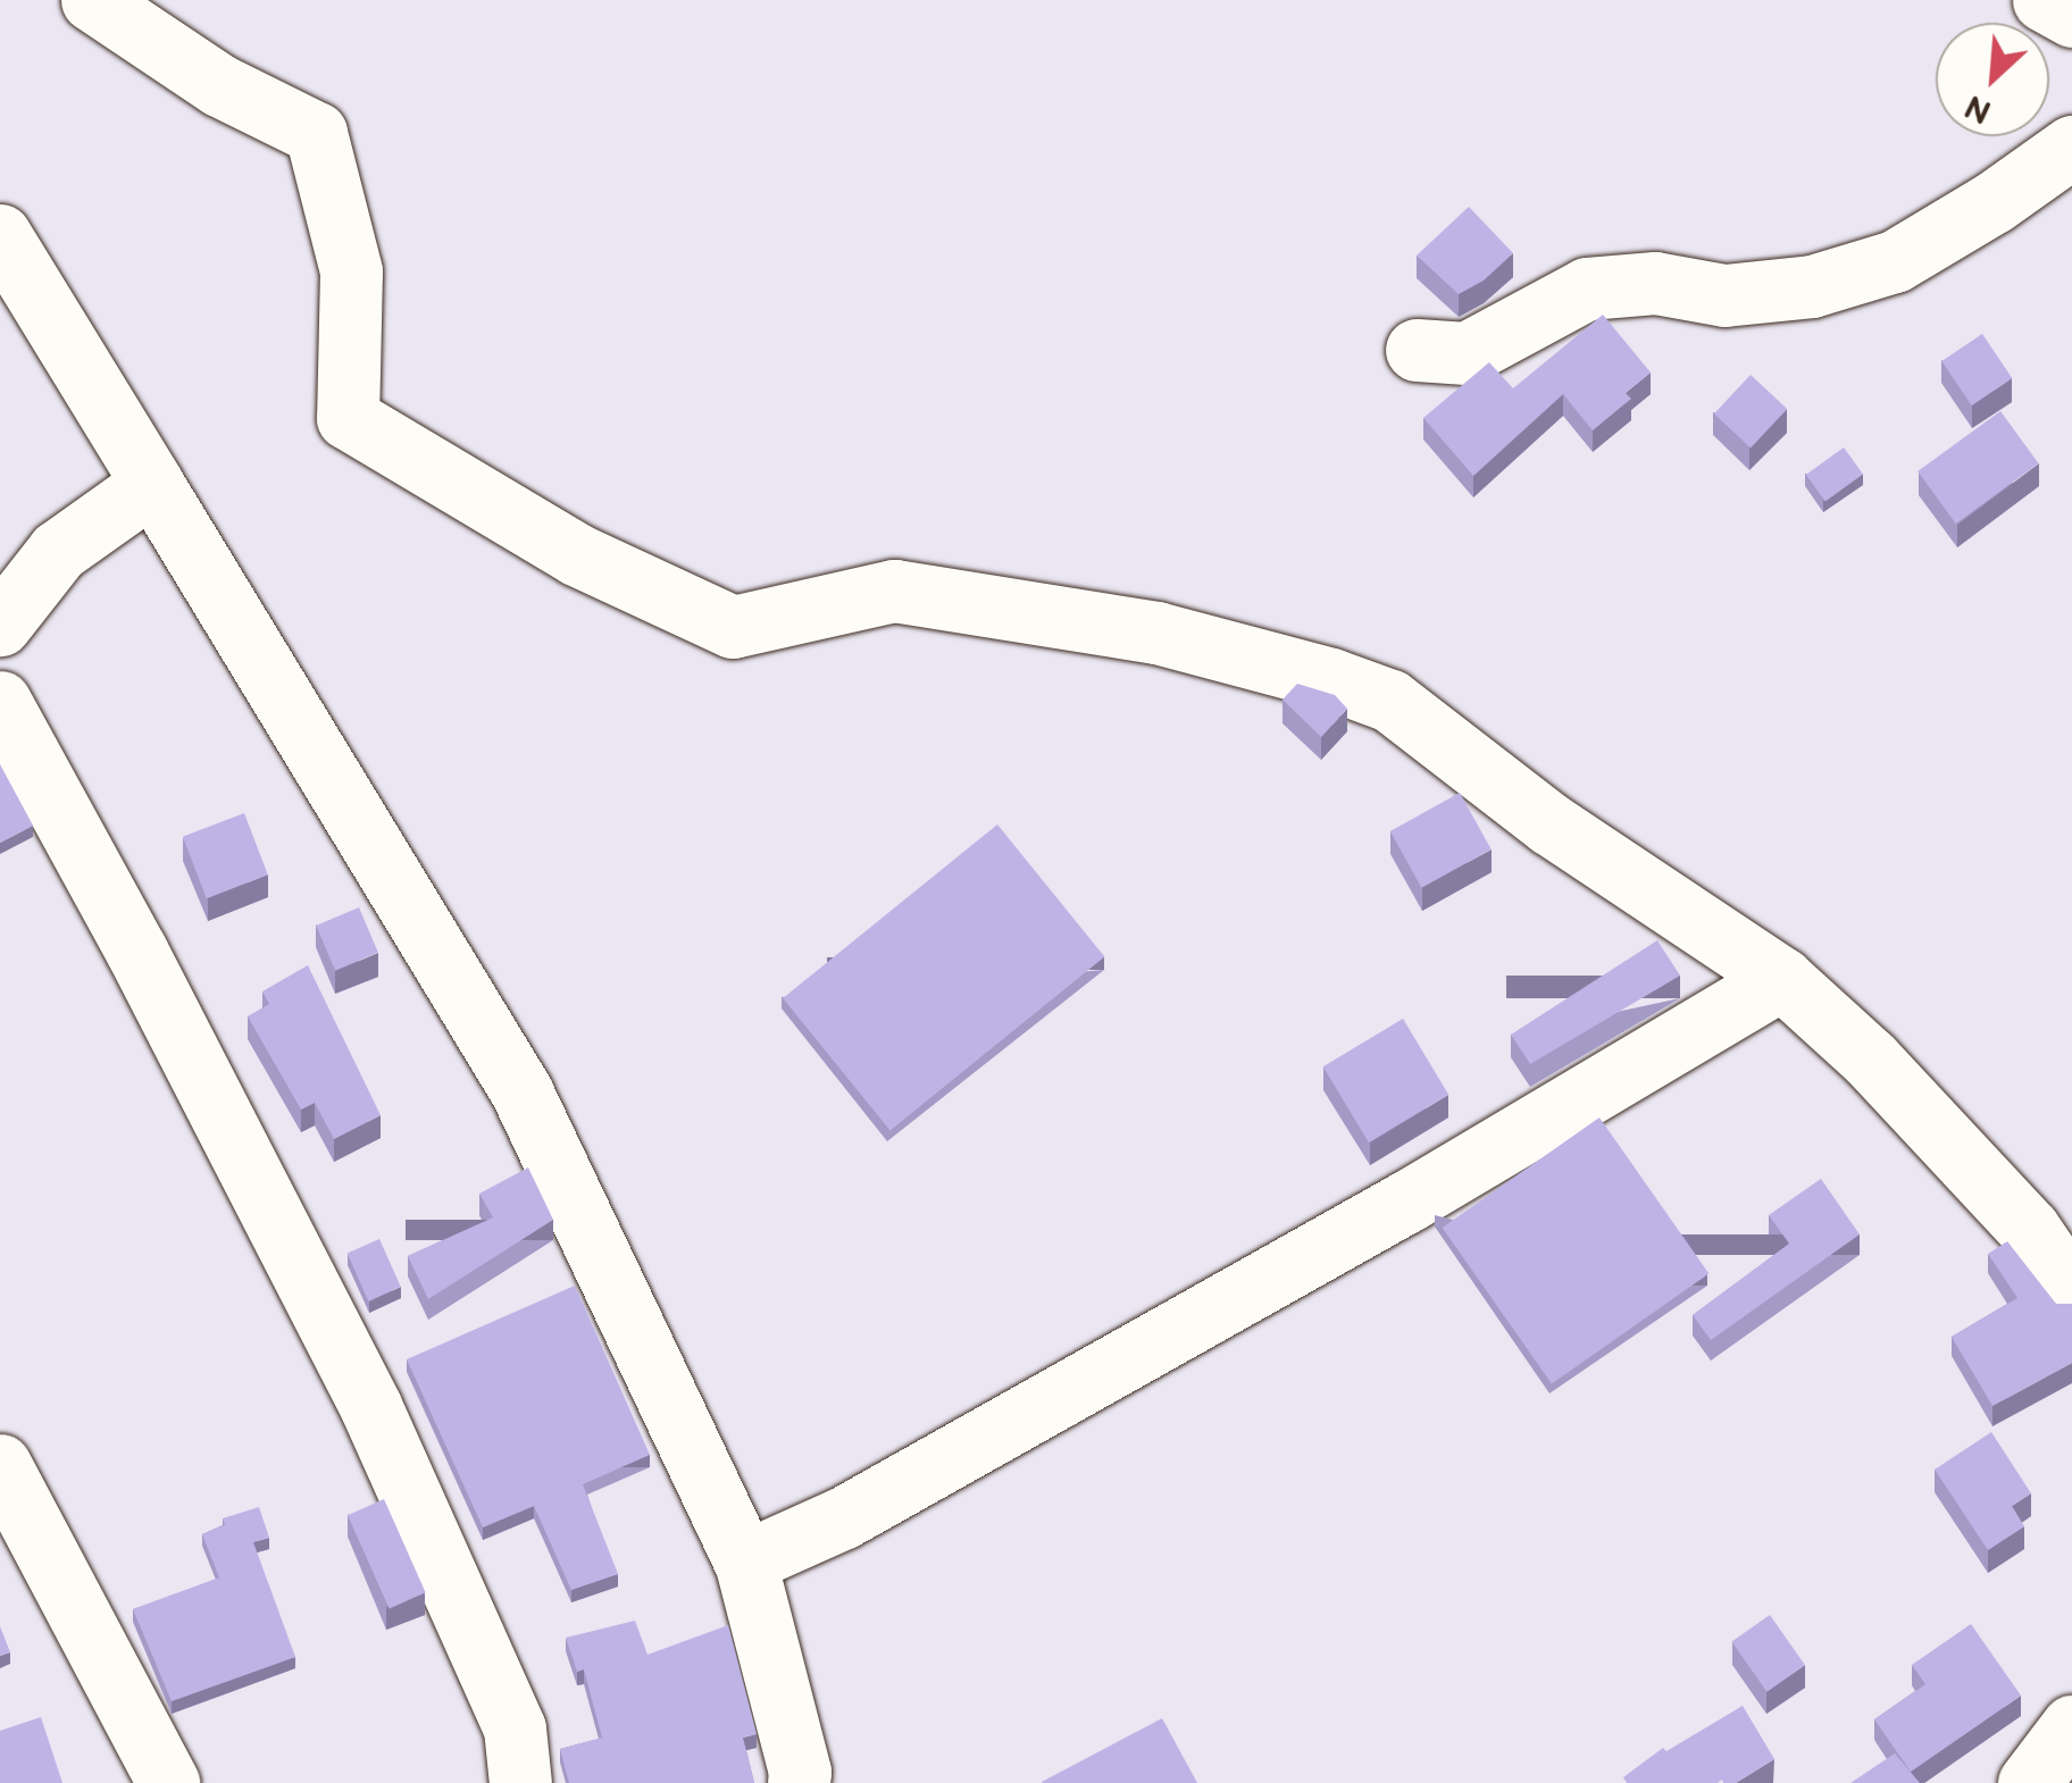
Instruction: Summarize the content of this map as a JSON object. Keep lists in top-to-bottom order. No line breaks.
{"north":"bottom left"}
